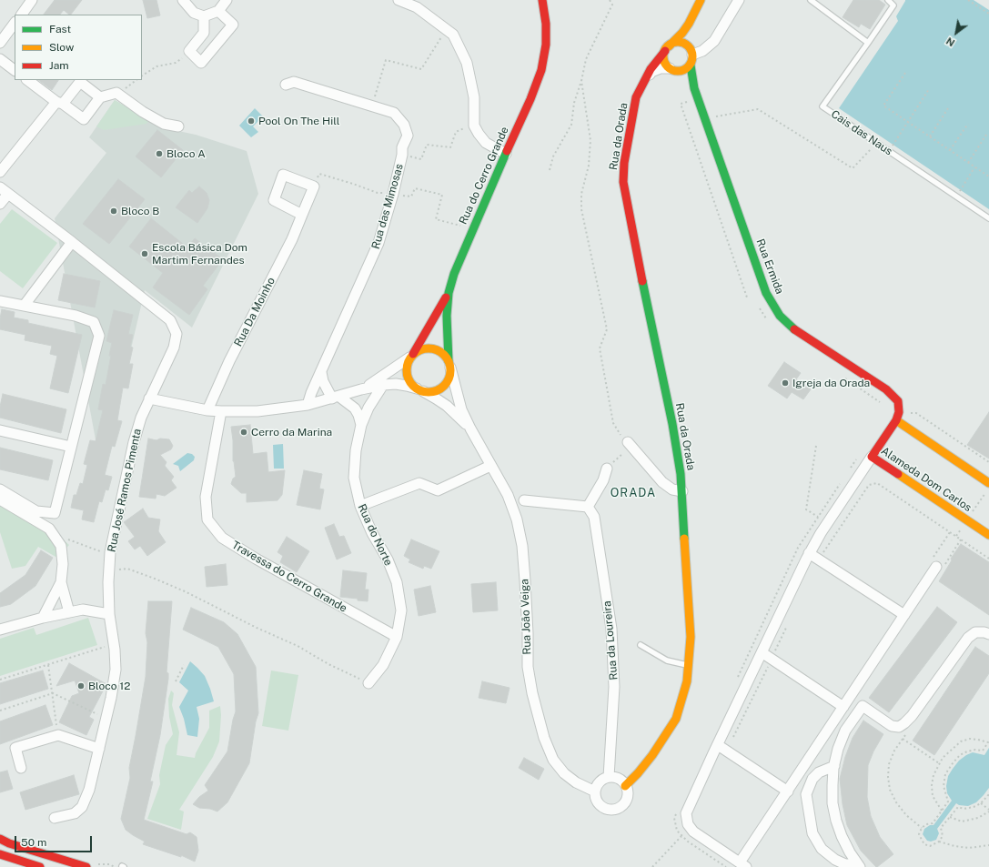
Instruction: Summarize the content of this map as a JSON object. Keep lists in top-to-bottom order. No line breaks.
{"streets":{"street":["Rua da Orada","Rua do Cerro Grande","Rua das Mimosas","Rua Ermida","Rua Da Moinho","Alameda Dom Carlos","Rua José Ramos Pimenta","Rua do Norte","Travessa do Cerro Grande","Rua João Veiga","Rua da Loureira"],"lane":["Cais das Naus"]},"crossings":[["Rua da Orada","Rua João Veiga"],["Rua da Orada","Rua da Loureira"],["Rua do Cerro Grande","Rua João Veiga"],["Rua do Norte","Travessa do Cerro Grande"],["Rua João Veiga","Rua da Loureira"]],"districts":["ORADA"],"places":["Pool On The Hill","Bloco A","Bloco B","Escola Básica Dom Martim Fernandes","Igreja da Orada","Cerro da Marina","Bloco 12"],"legend":["Fast","Slow","Jam"],"scale_bar":"50 m","north":"bottom left"}
